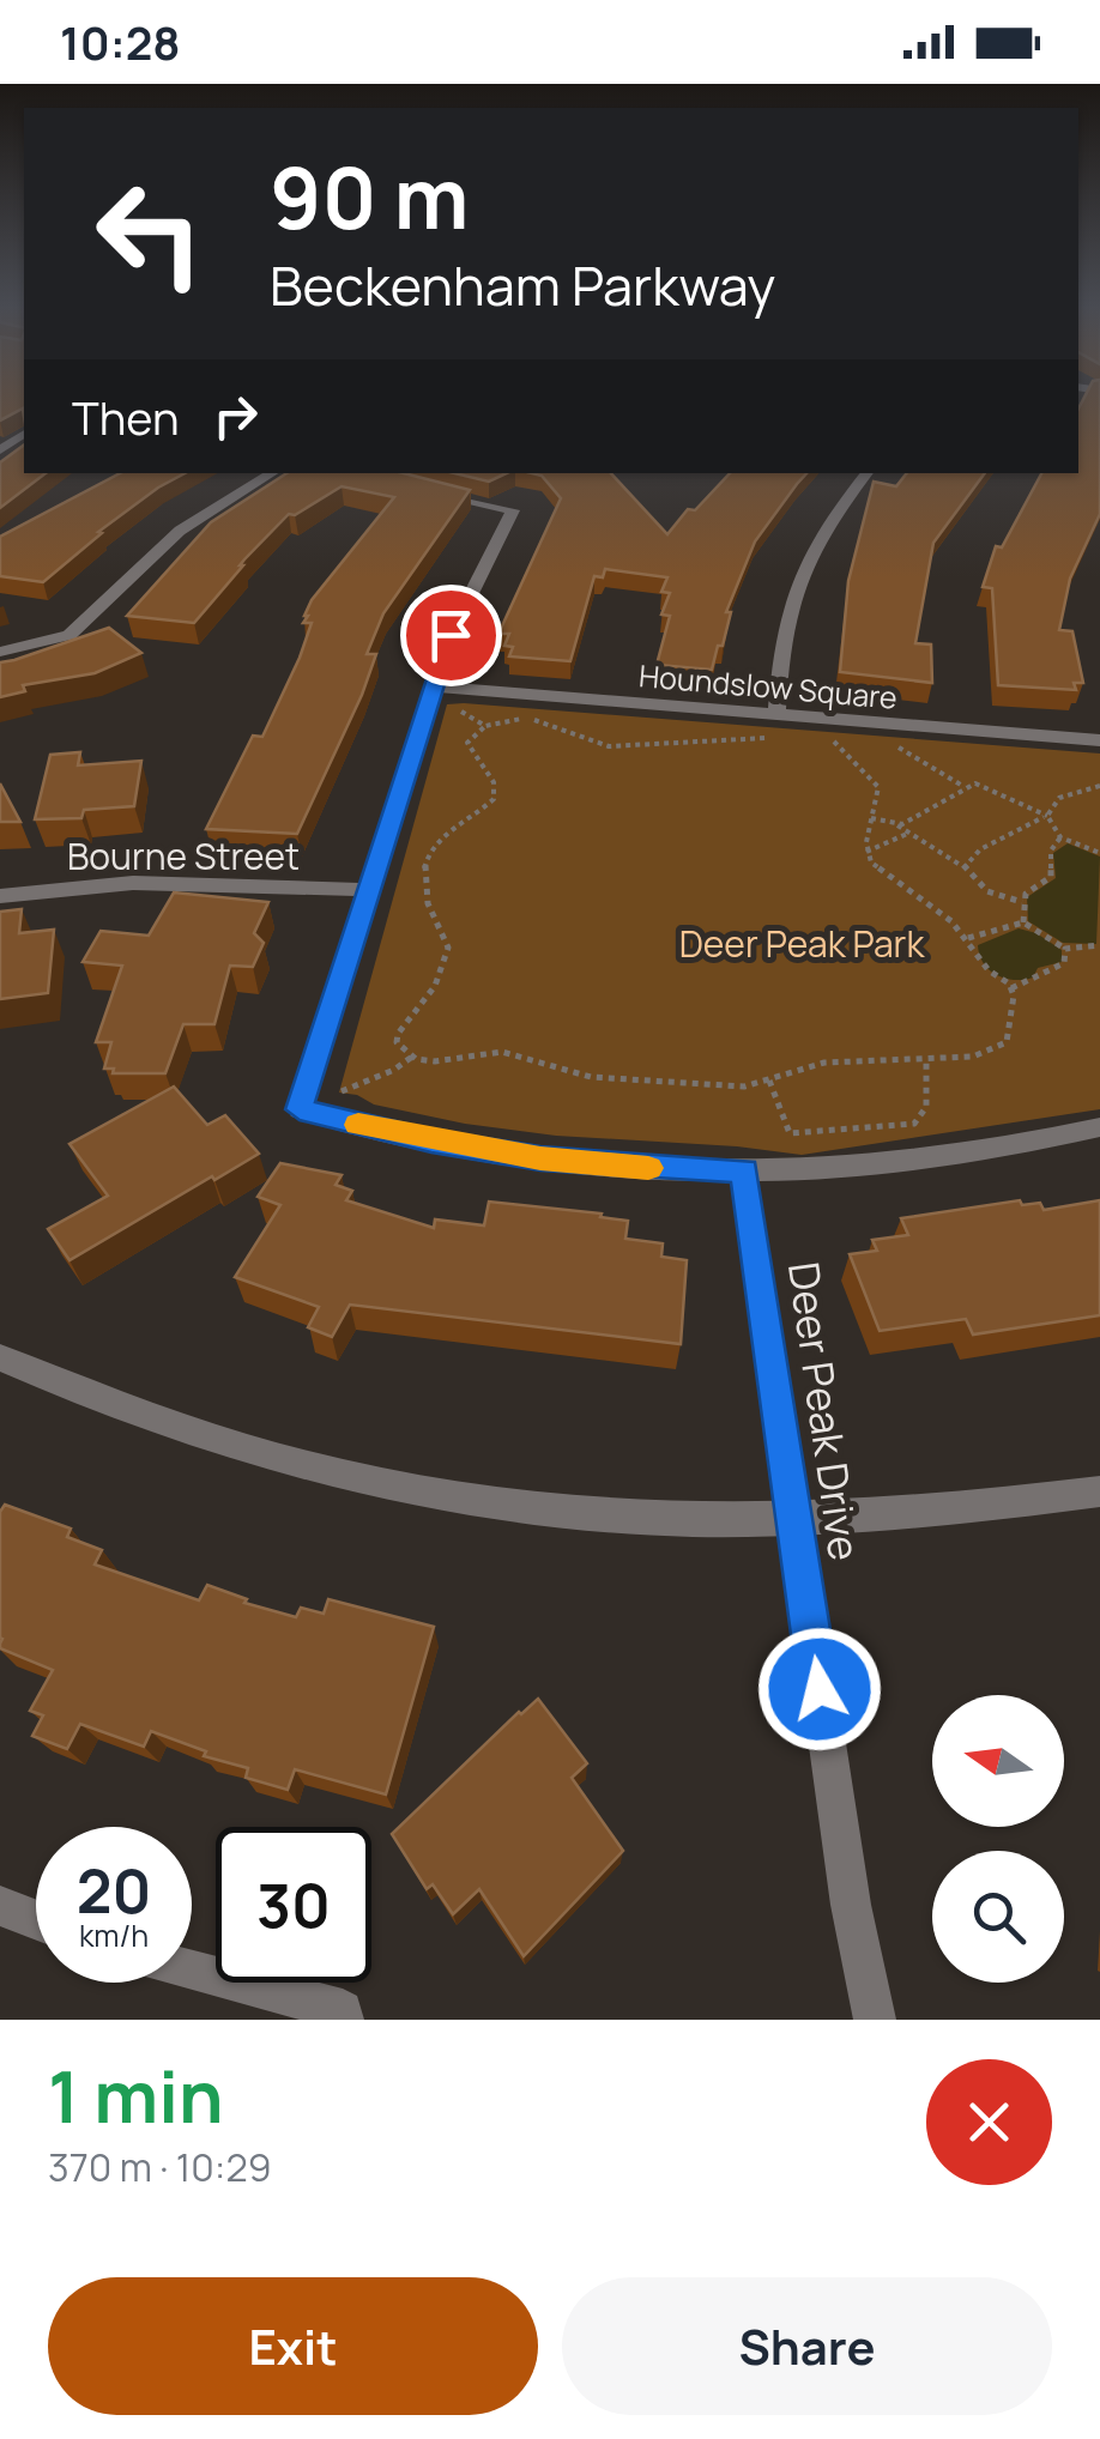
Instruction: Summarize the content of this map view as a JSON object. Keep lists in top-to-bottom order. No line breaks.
{"streets":{"street":["Houndslow Square","Bourne Street","Deer Peak Drive"]},"parks":["Deer Peak Park"],"north":"left","page":{"status":"10:28","turn":["90 m","Beckenham Parkway"],"then":"Then","speed":"20 km/h","limit":"30","heading":["1 min","370 m · 10:29"],"buttons":["Exit","Share"]}}
